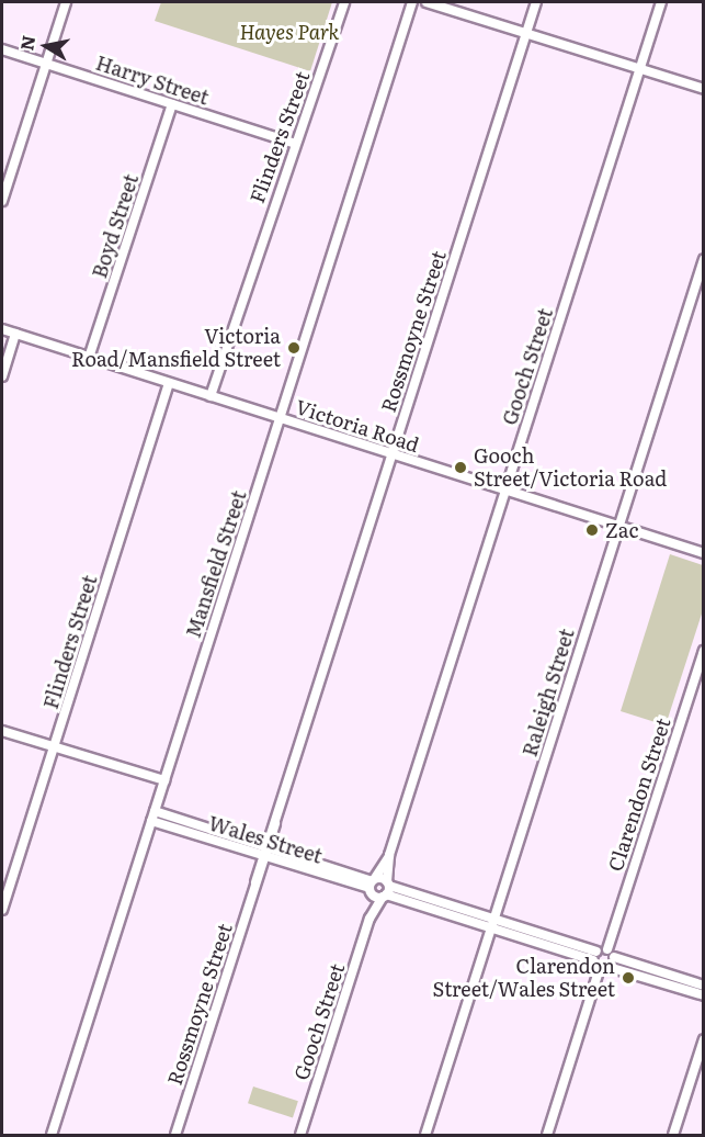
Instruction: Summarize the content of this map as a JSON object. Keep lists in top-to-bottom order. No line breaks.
{"streets":{"street":["Harry Street","Flinders Street","Boyd Street","Rossmoyne Street","Gooch Street","Victoria Road","Mansfield Street","Raleigh Street","Clarendon Street","Wales Street"]},"crossings":[["Harry Street","Flinders Street"],["Harry Street","Boyd Street"],["Flinders Street","Victoria Road"],["Boyd Street","Victoria Road"],["Rossmoyne Street","Victoria Road"],["Rossmoyne Street","Wales Street"],["Gooch Street","Victoria Road"],["Gooch Street","Wales Street"],["Victoria Road","Mansfield Street"],["Victoria Road","Raleigh Street"],["Mansfield Street","Wales Street"]],"parks":["Hayes Park"],"places":["Victoria Road/Mansfield Street","Gooch Street/Victoria Road","Zac","Clarendon Street/Wales Street"],"north":"left"}
